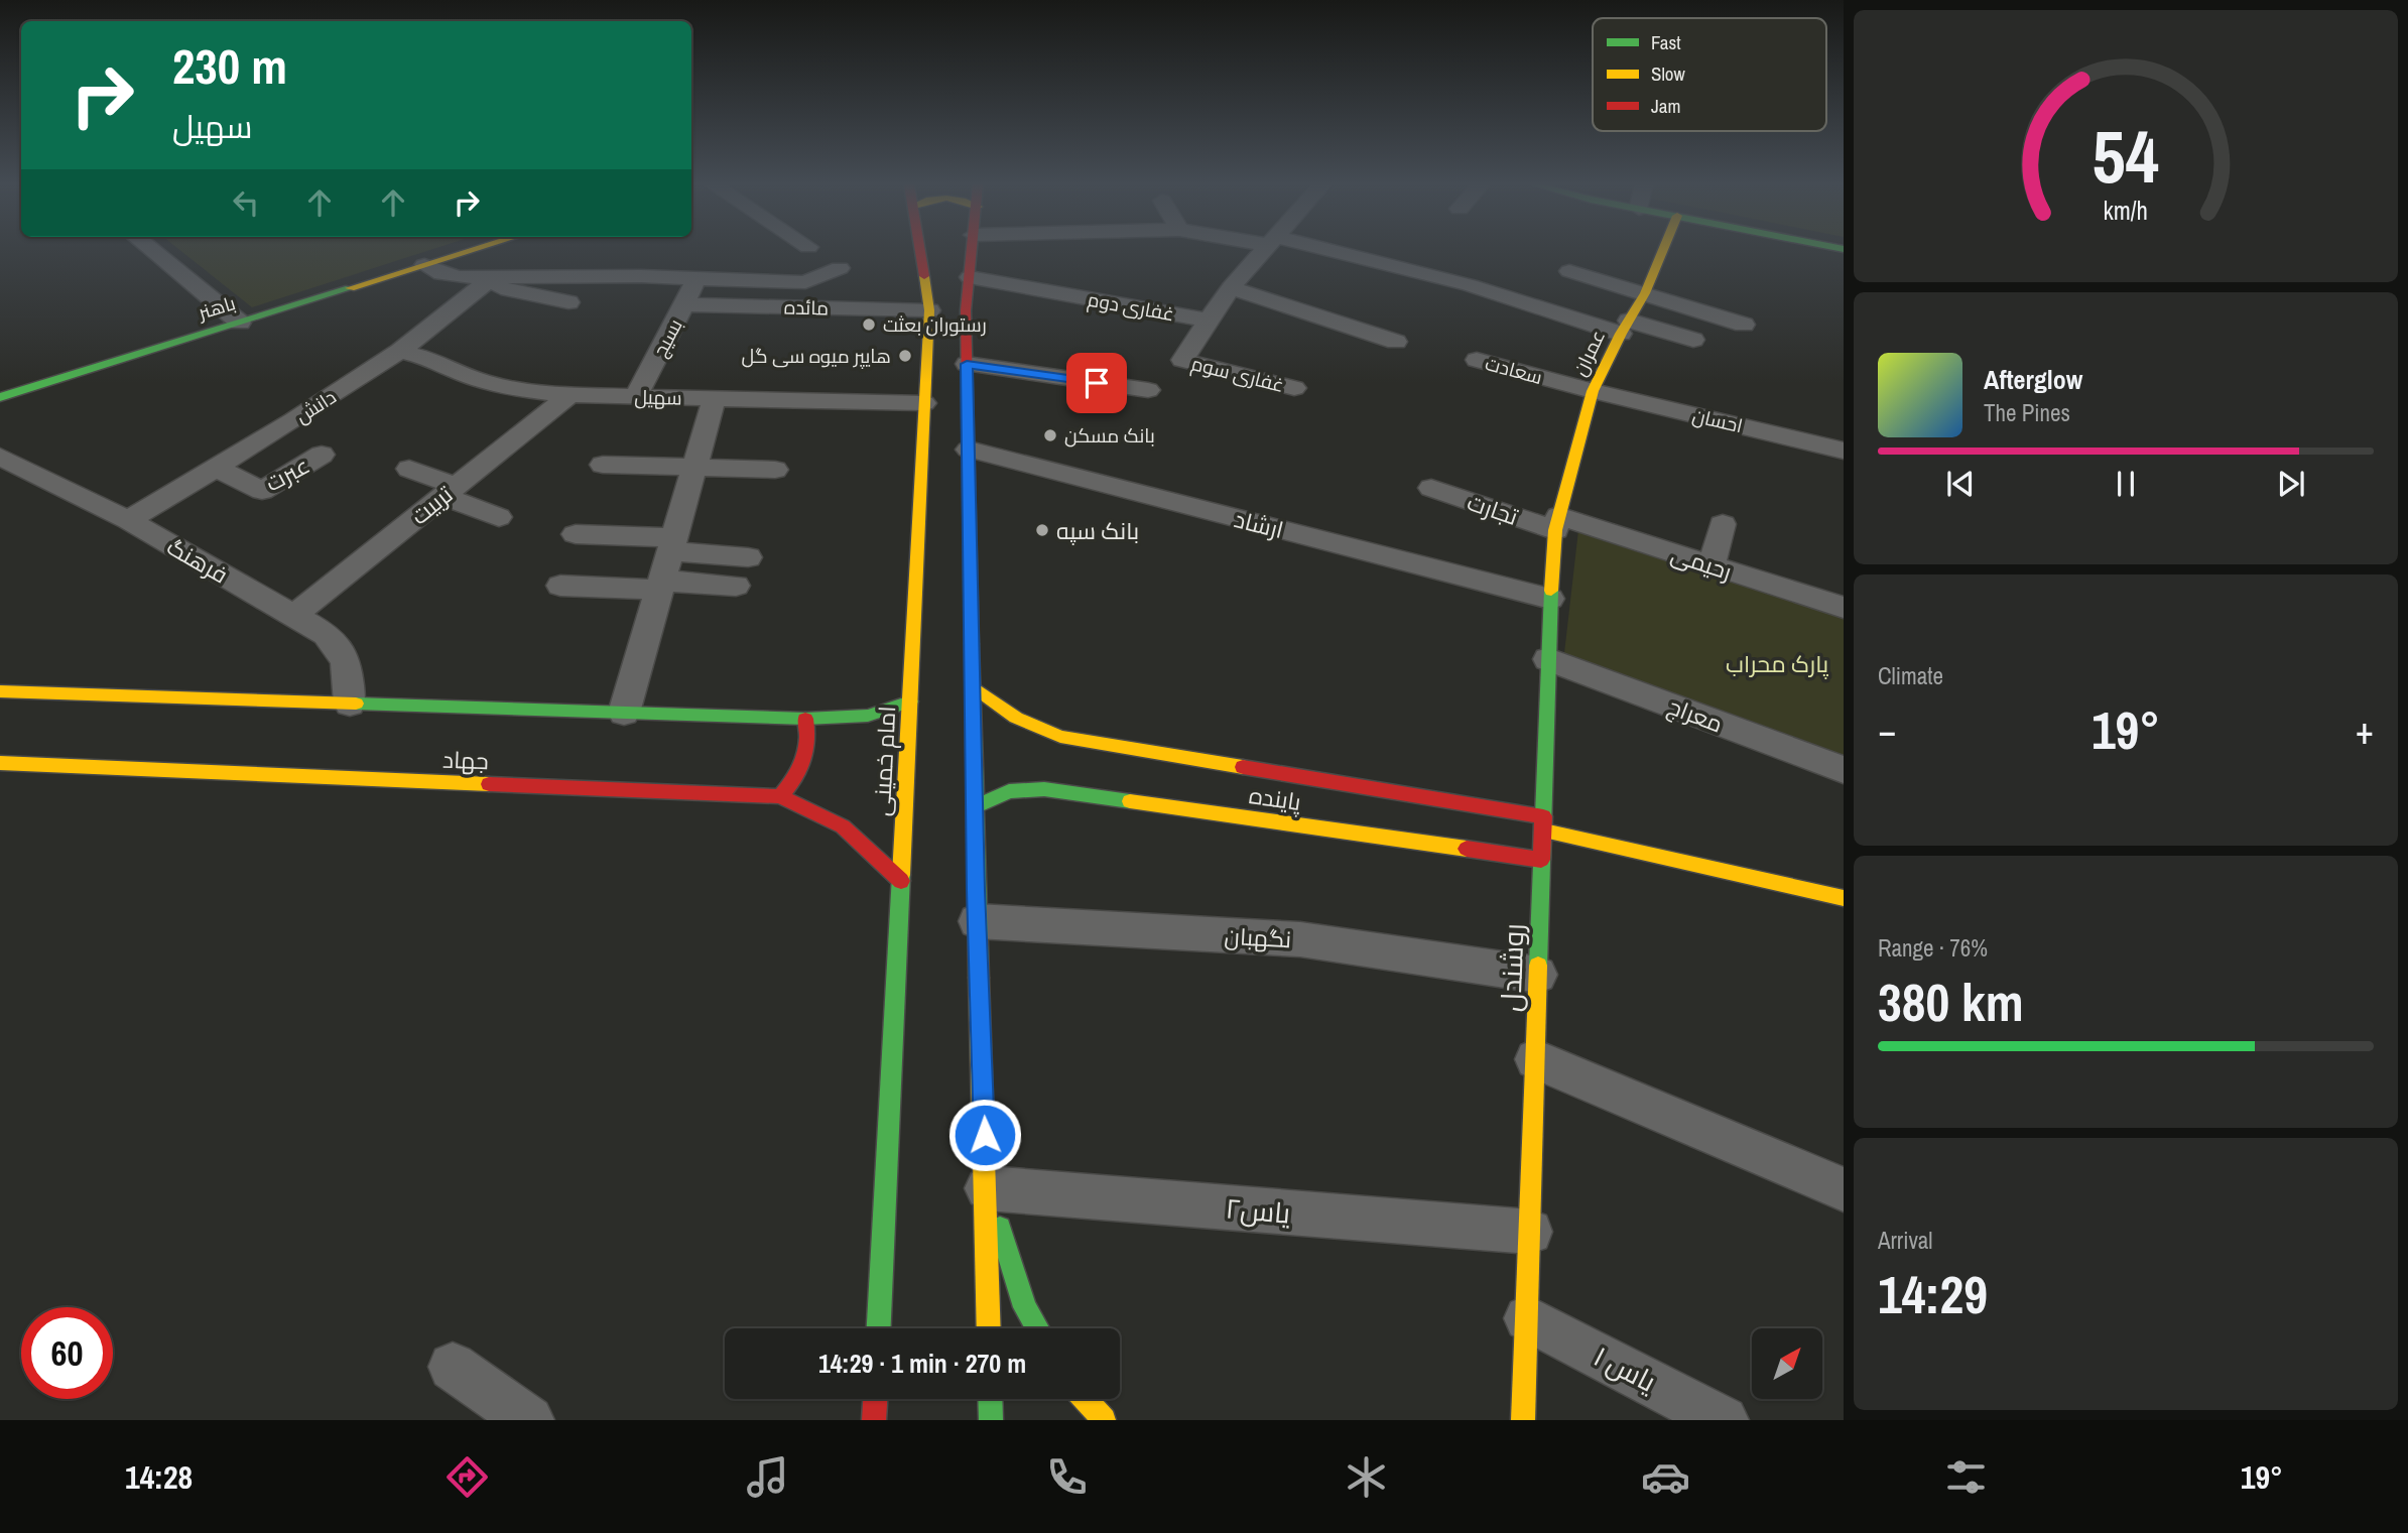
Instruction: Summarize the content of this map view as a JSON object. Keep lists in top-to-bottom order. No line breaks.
{"streets":{"main road":["باهنر","عمران","جهاد","امام خمینی","پاینده","روشندل"],"street":["غفاری دوم","مائده","بسیج","سعادت","غفاری سوم","سهیل","دانش","احسان","عبرت","تربیت","تجارت","ارشاد","فرهنگ","رحیمی","معراج","نگهبان","یاس۲","یاس ۱"]},"crossings":[["غفاری دوم","غفاری سوم"],["مائده","بسیج"],["مائده","امام خمینی"],["بسیج","سهیل"],["عمران","سعادت"],["عمران","احسان"],["عمران","تجارت"],["عمران","رحیمی"],["عمران","روشندل"],["سعادت","احسان"],["سهیل","دانش"],["سهیل","تربیت"],["سهیل","امام خمینی"],["دانش","عبرت"],["دانش","فرهنگ"],["تربیت","فرهنگ"],["تجارت","رحیمی"],["تجارت","روشندل"],["ارشاد","روشندل"],["رحیمی","روشندل"],["معراج","روشندل"],["جهاد","امام خمینی"],["پاینده","روشندل"],["نگهبان","روشندل"],["روشندل","یاس۲"],["روشندل","یاس ۱"]],"parks":["پارک محراب"],"places":["رستوران بعثت","هایپر میوه سی گل","بانک مسکن","بانک سپه"],"legend":["Fast","Slow","Jam"],"north":"top right","page":{"turn":["230 m","سهیل"],"song":["Afterglow","The Pines"],"tile":["Climate",["Range · 76%","380 km"],["Arrival","14:29"]],"heat":["−","19°","+"],"limit":"60","trip":"14:29 · 1 min · 270 m","tabs":["14:28","19°"],"gauge":["54","km/h"]}}
